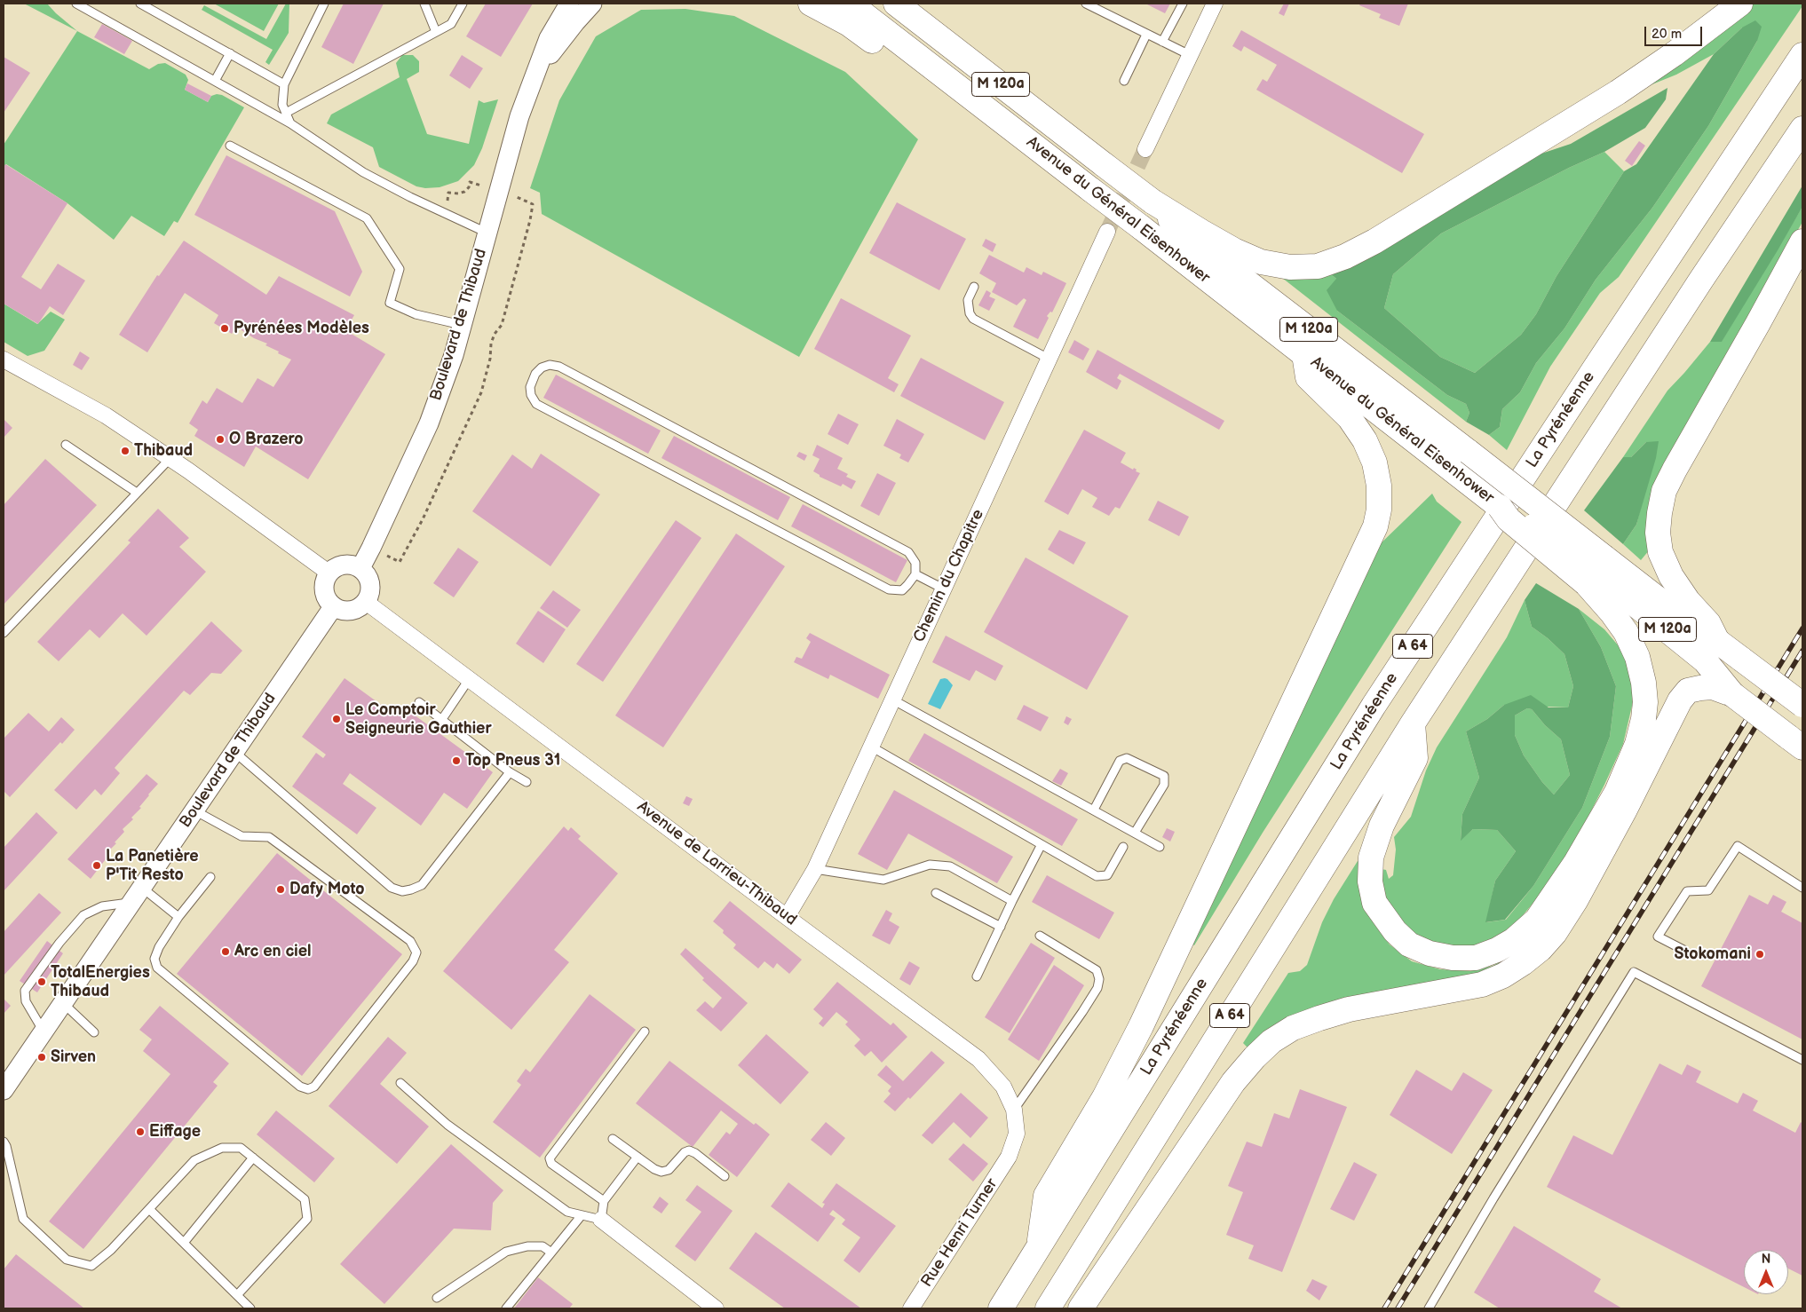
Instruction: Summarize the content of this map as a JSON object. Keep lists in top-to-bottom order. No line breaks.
{"streets":{"main road":["M 120a","Avenue du Général Eisenhower","La Pyrénéenne","A 64"],"street":["Boulevard de Thibaud","Chemin du Chapitre","Avenue de Larrieu-Thibaud","Rue Henri Turner"]},"crossings":[["Boulevard de Thibaud","Avenue de Larrieu-Thibaud"],["Chemin du Chapitre","Avenue de Larrieu-Thibaud"],["Avenue de Larrieu-Thibaud","Rue Henri Turner"]],"places":["Pyrénées Modèles","O Brazero","Thibaud","Le Comptoir Seigneurie Gauthier","Top Pneus 31","La Panetière P'Tit Resto","Dafy Moto","Arc en ciel","Stokomani","TotalEnergies Thibaud","Sirven","Eiffage"],"scale_bar":"20 m","north":"top"}
